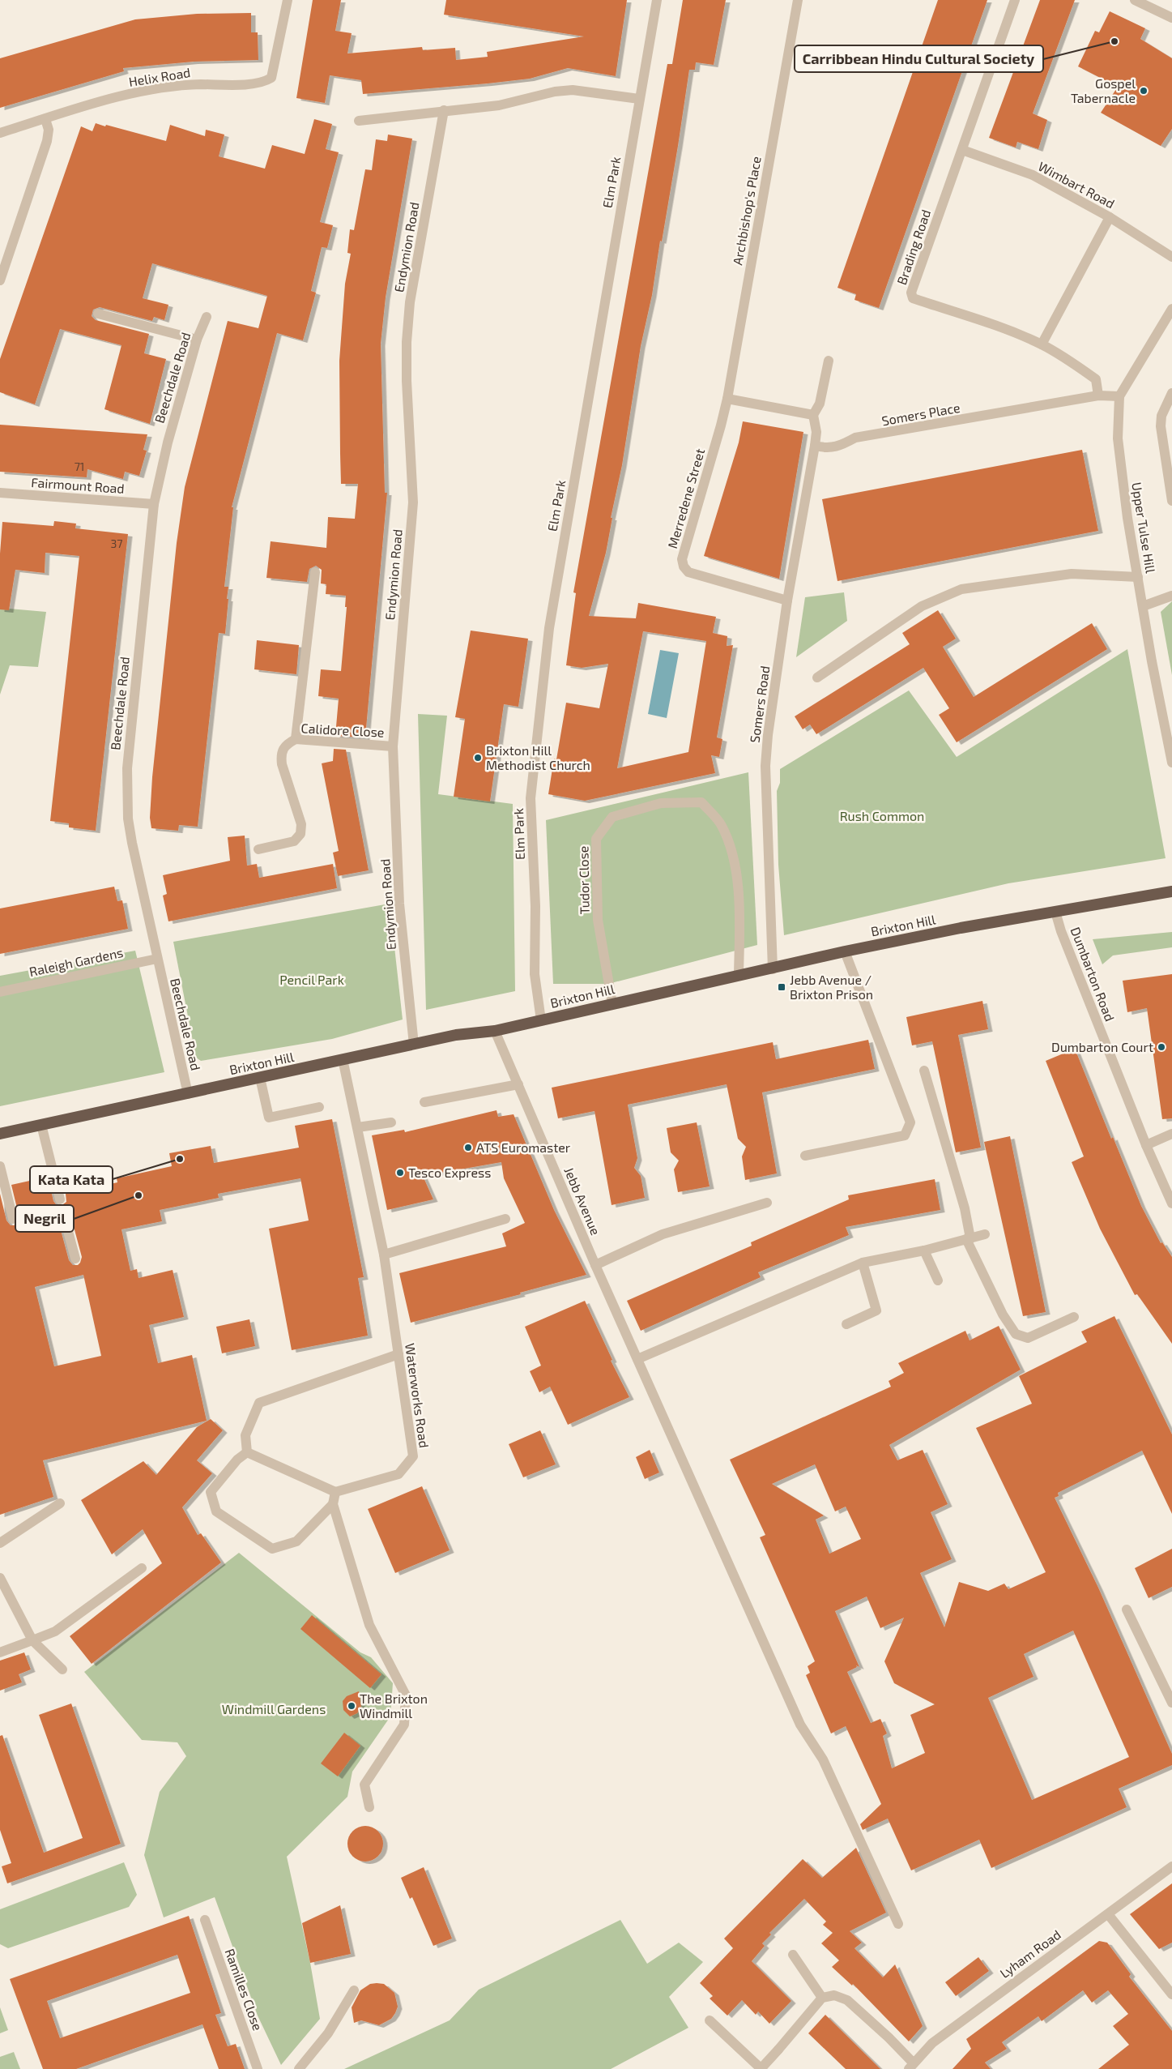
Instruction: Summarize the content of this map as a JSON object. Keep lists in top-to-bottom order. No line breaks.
{"streets":{"highway":["Brixton Hill"],"street":["Helix Road","Elm Park","Wimbart Road","Archbishop's Place","Endymion Road","Brading Road","Beechdale Road","Somers Place","Fairmount Road","Merredene Street","Upper Tulse Hill","Somers Road","Calidore Close","Tudor Close","Raleigh Gardens","Dumbarton Road","Jebb Avenue","Waterworks Road","Lyham Road","Ramilles Close"]},"crossings":[["Elm Park","Brixton Hill"],["Wimbart Road","Brading Road"],["Archbishop's Place","Merredene Street"],["Endymion Road","Calidore Close"],["Endymion Road","Brixton Hill"],["Brading Road","Somers Place"],["Beechdale Road","Fairmount Road"],["Beechdale Road","Brixton Hill"],["Beechdale Road","Raleigh Gardens"],["Somers Place","Upper Tulse Hill"],["Somers Place","Somers Road"],["Merredene Street","Somers Road"],["Somers Road","Brixton Hill"],["Tudor Close","Brixton Hill"],["Brixton Hill","Dumbarton Road"],["Brixton Hill","Jebb Avenue"],["Brixton Hill","Waterworks Road"]],"parks":["Rush Common","Pencil Park","Windmill Gardens"],"places":{"other":["Carribbean Hindu Cultural Society","Gospel Tabernacle","Brixton Hill Methodist Church","Dumbarton Court","ATS Euromaster","Kata Kata","Tesco Express","Negril","The Brixton Windmill"],"transit":["Jebb Avenue / Brixton Prison"]},"house_numbers":["71","37"]}
